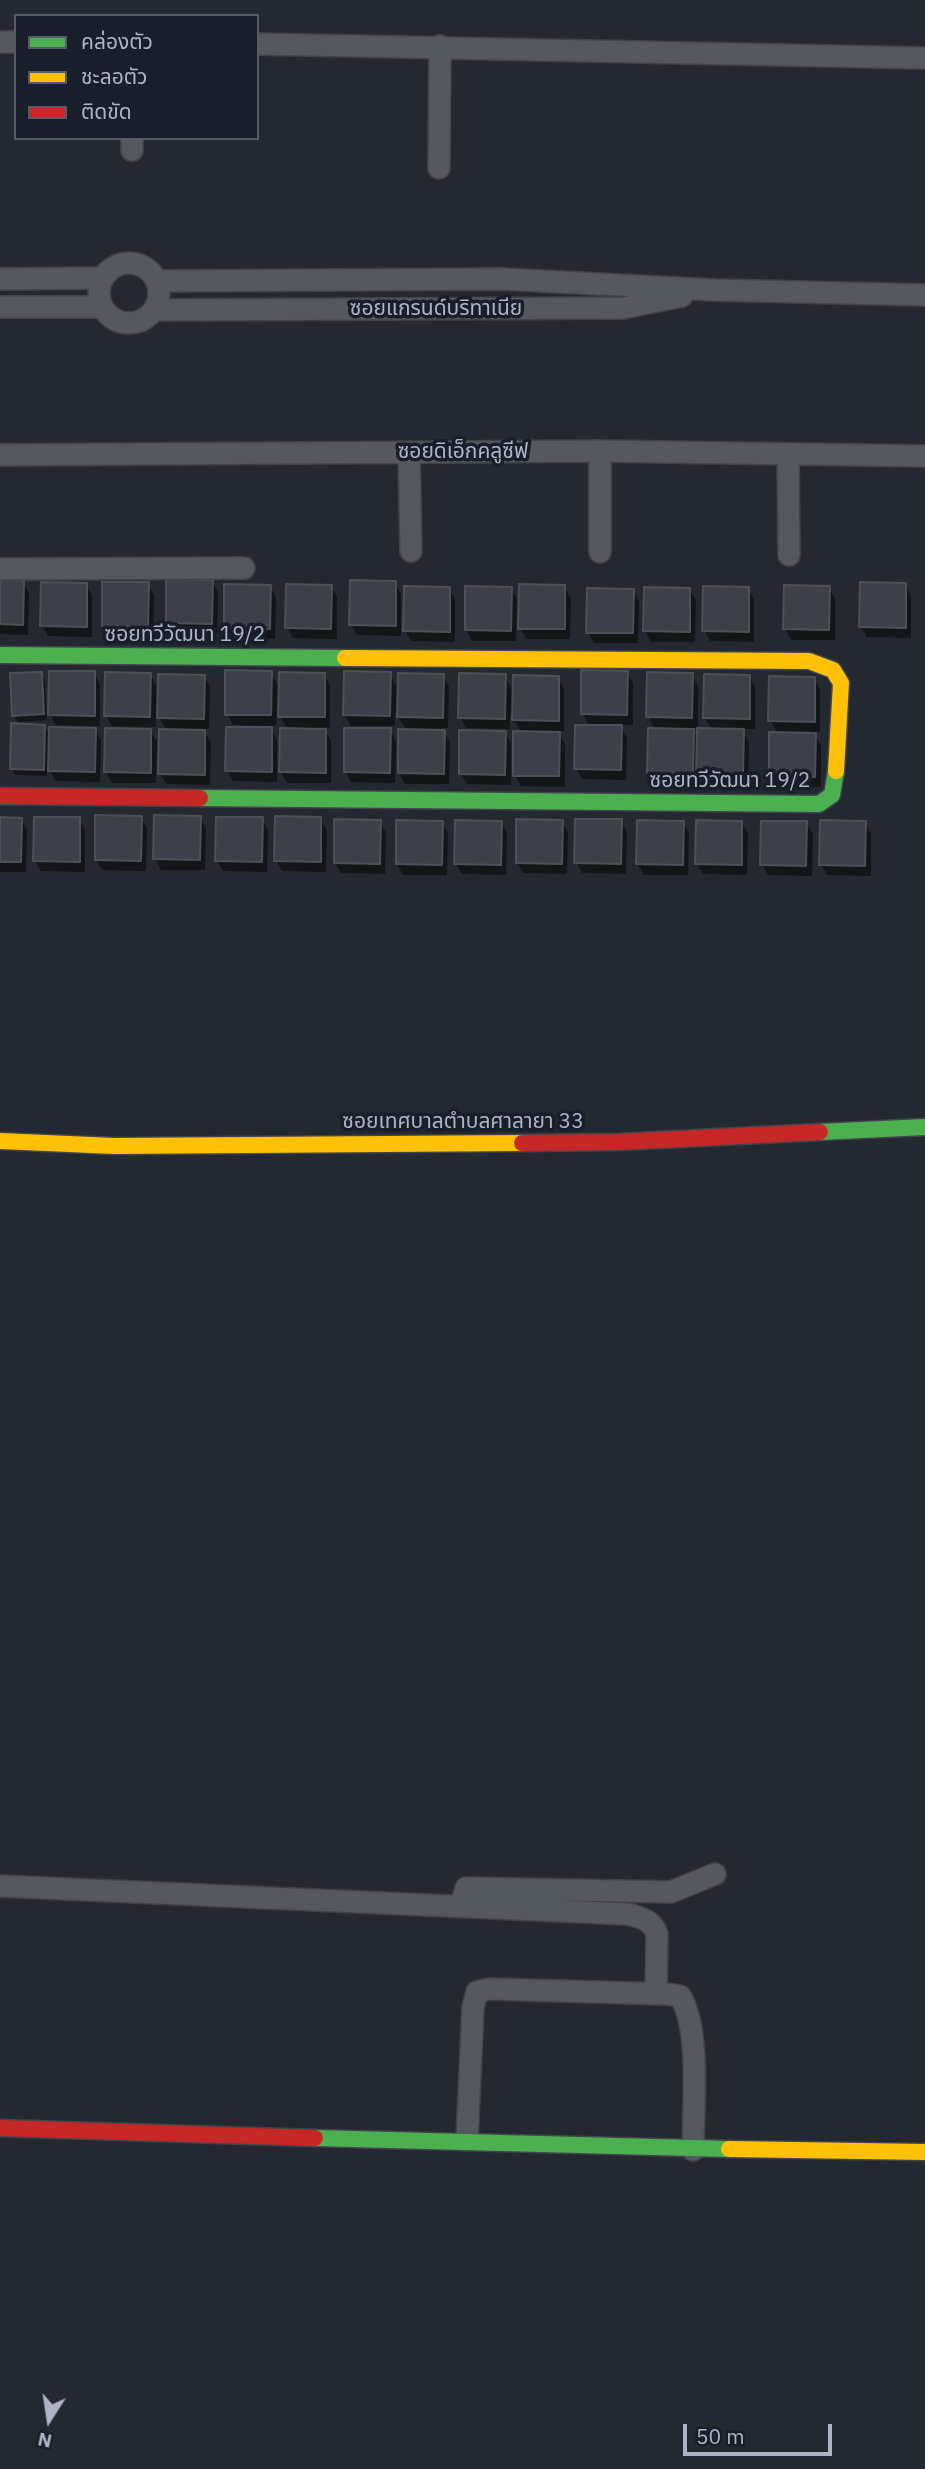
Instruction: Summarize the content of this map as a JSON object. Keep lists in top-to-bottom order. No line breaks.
{"streets":{"street":["ซอยแกรนด์บริทาเนีย","ซอยดิเอ็กคลูซีฟ","ซอยทวีวัฒนา 19/2","ซอยเทศบาลตำบลศาลายา 33"]},"legend":["คล่องตัว","ชะลอตัว","ติดขัด"],"scale_bar":"50 m","north":"bottom"}
